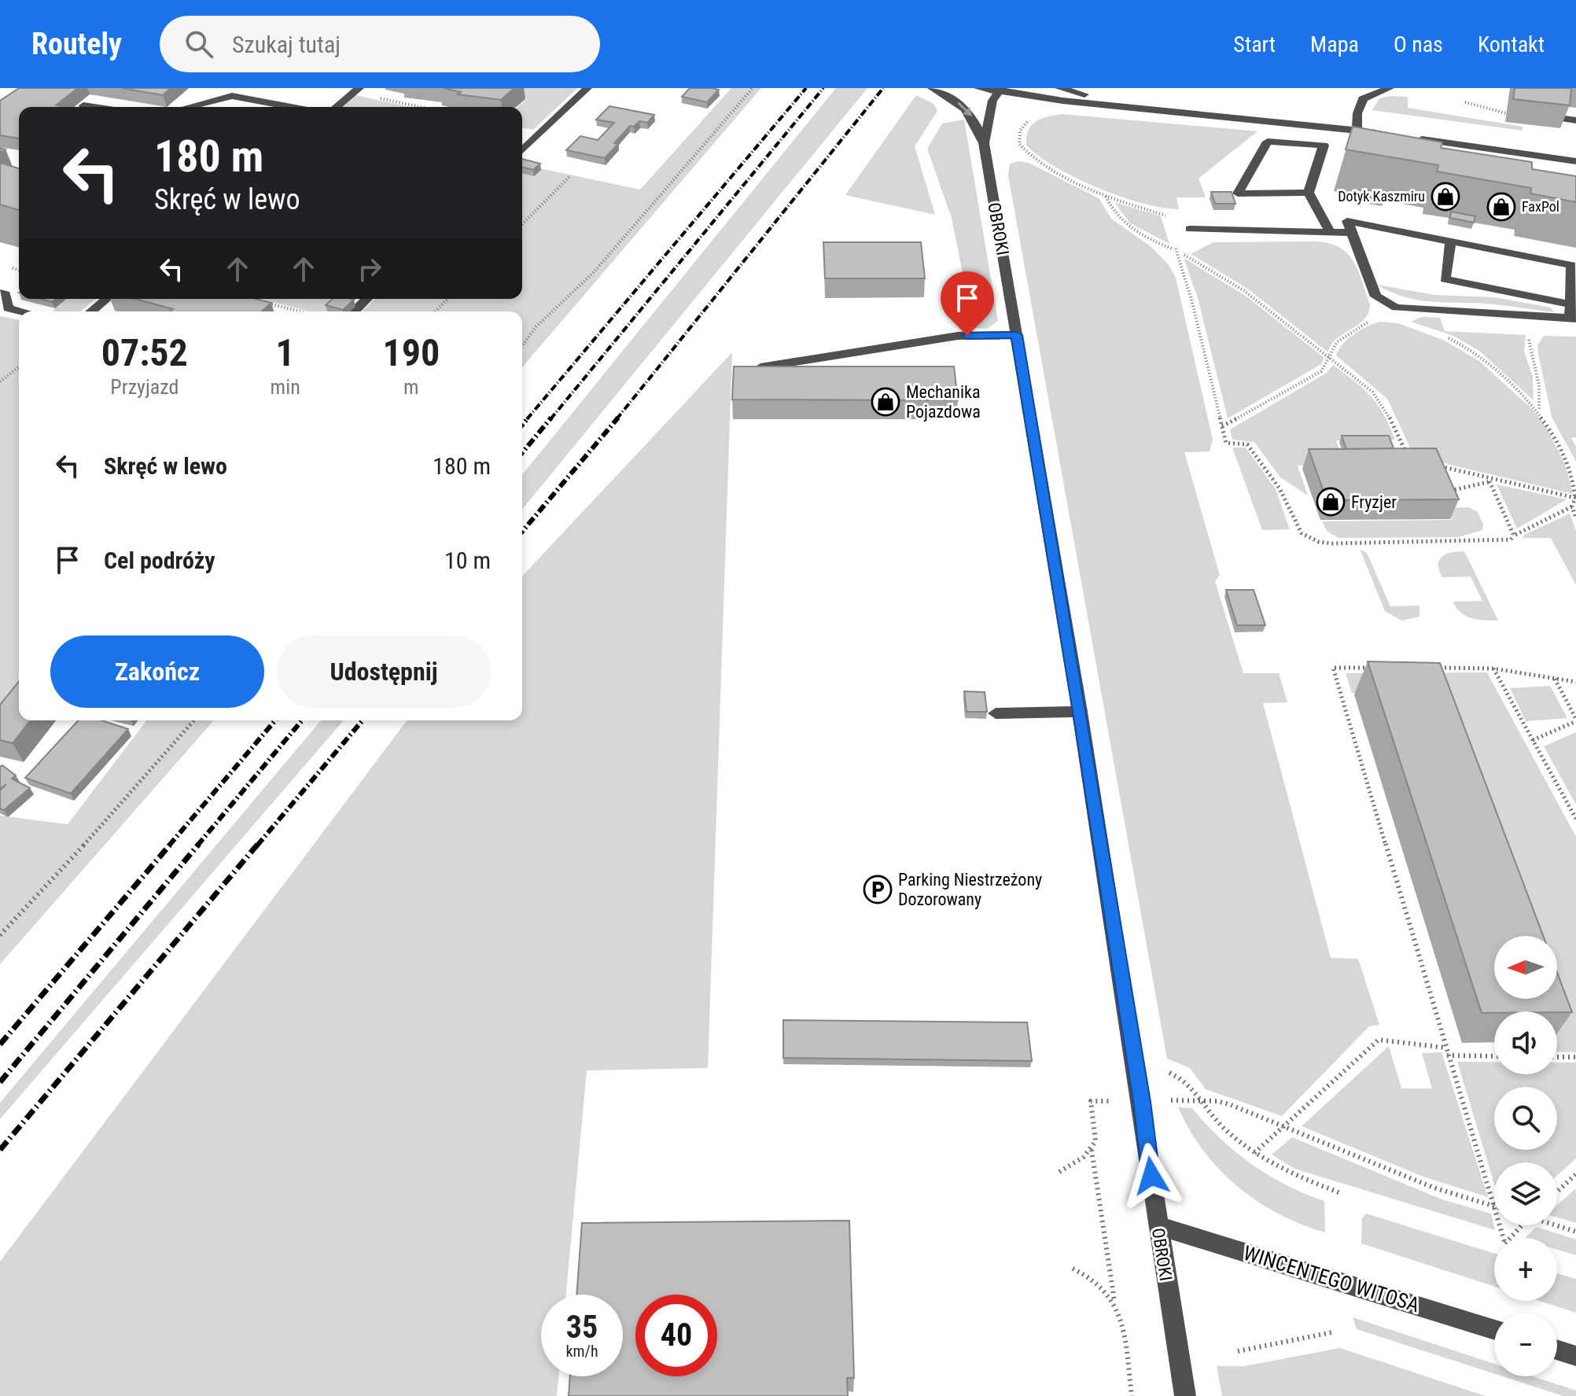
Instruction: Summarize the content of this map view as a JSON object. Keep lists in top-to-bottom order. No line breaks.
{"streets":{"street":["OBROKI","WINCENTEGO WITOSA"]},"crossings":[["OBROKI","WINCENTEGO WITOSA"]],"places":{"shop":["Dotyk Kaszmiru","FaxPol","Mechanika Pojazdowa","Fryzjer"],"parking":["Parking Niestrzeżony Dozorowany"]},"north":"left","page":{"header":"Routely","search":"Szukaj tutaj","nav":["Start","Mapa","O nas","Kontakt"],"turn":["180 m","Skręć w lewo"],"eta":["07:52","Przyjazd","1","min","190","m"],"list":[{"name":"Skręć w lewo","value":"180 m"},{"name":"Cel podróży","value":"10 m"}],"buttons":["Zakończ","Udostępnij"],"map_buttons":["+","−"],"speed":"35 km/h","limit":"40"}}
